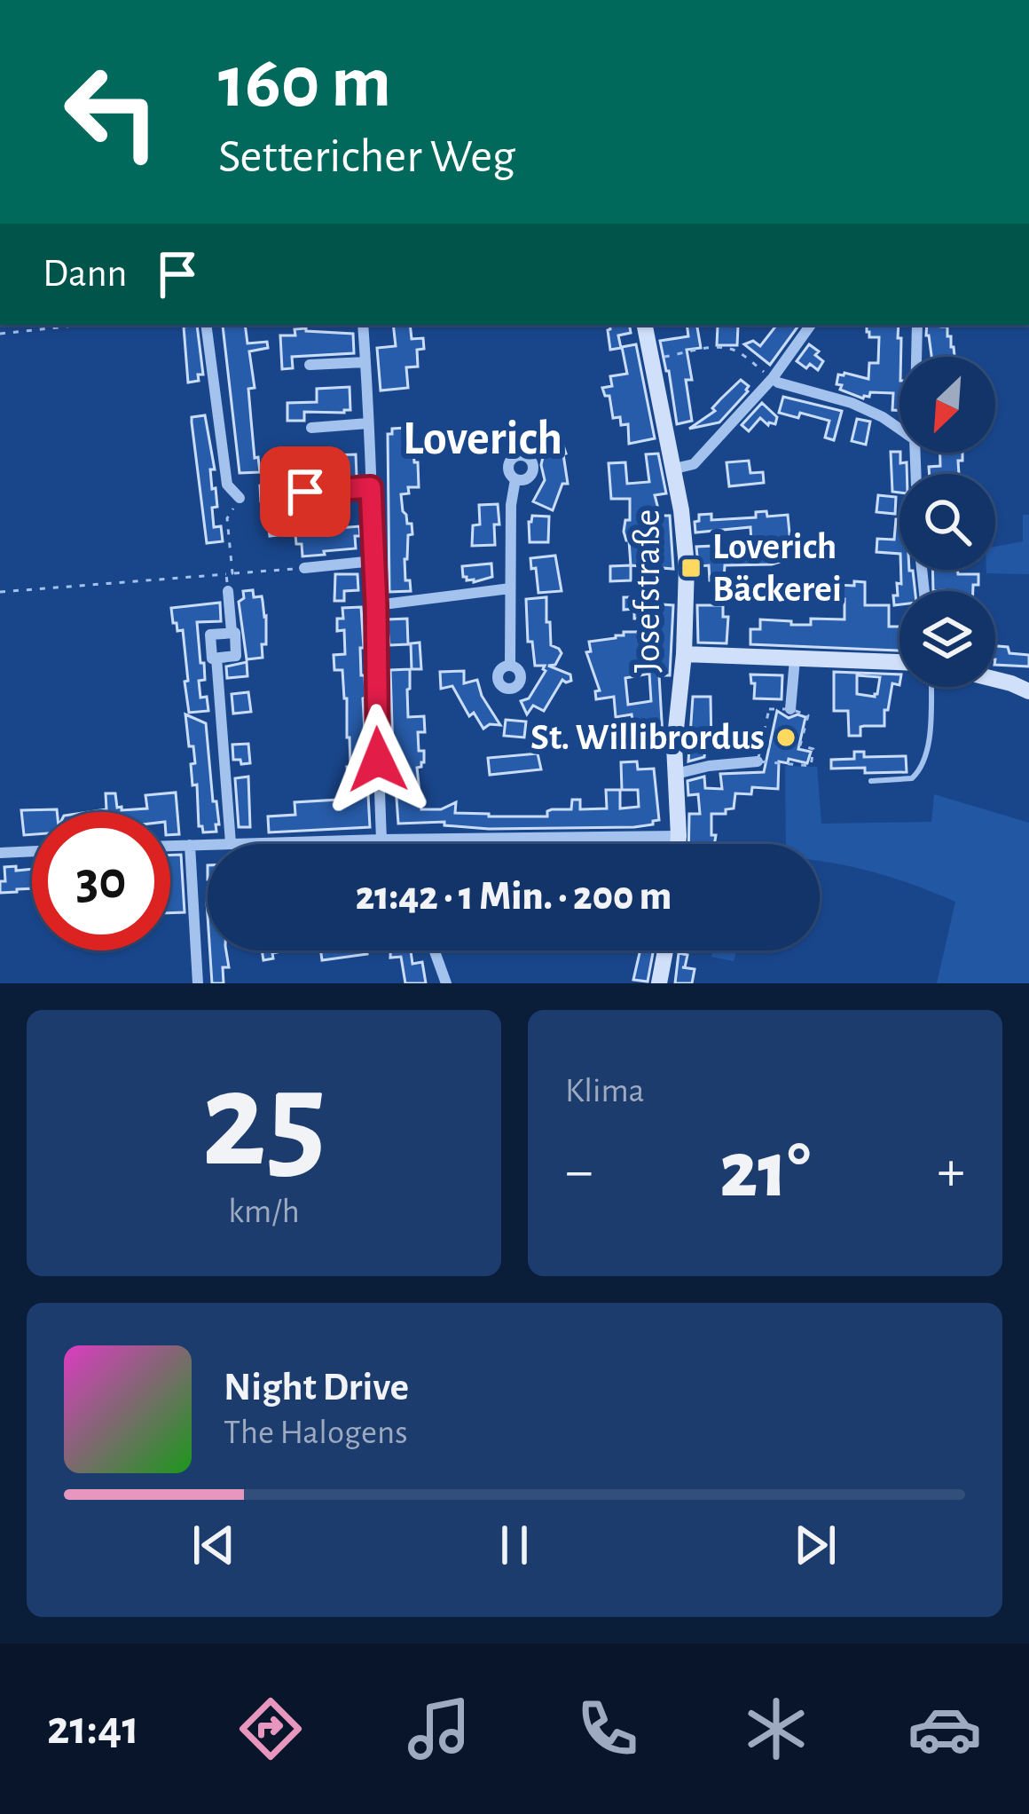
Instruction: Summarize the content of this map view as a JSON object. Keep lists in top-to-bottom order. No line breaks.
{"streets":{"street":["Josefstraße"]},"districts":["Loverich"],"places":{"transit":["Loverich Bäckerei"],"other":["St. Willibrordus"]},"north":"bottom left","page":{"turn":["160 m","Settericher Weg"],"then":"Dann","limit":"30","trip":"21:42 · 1 Min. · 200 m","tile":[["25","km/h"],"Klima"],"heat":["−","21°","+"],"song":["Night Drive","The Halogens"],"tabs":"21:41"}}
